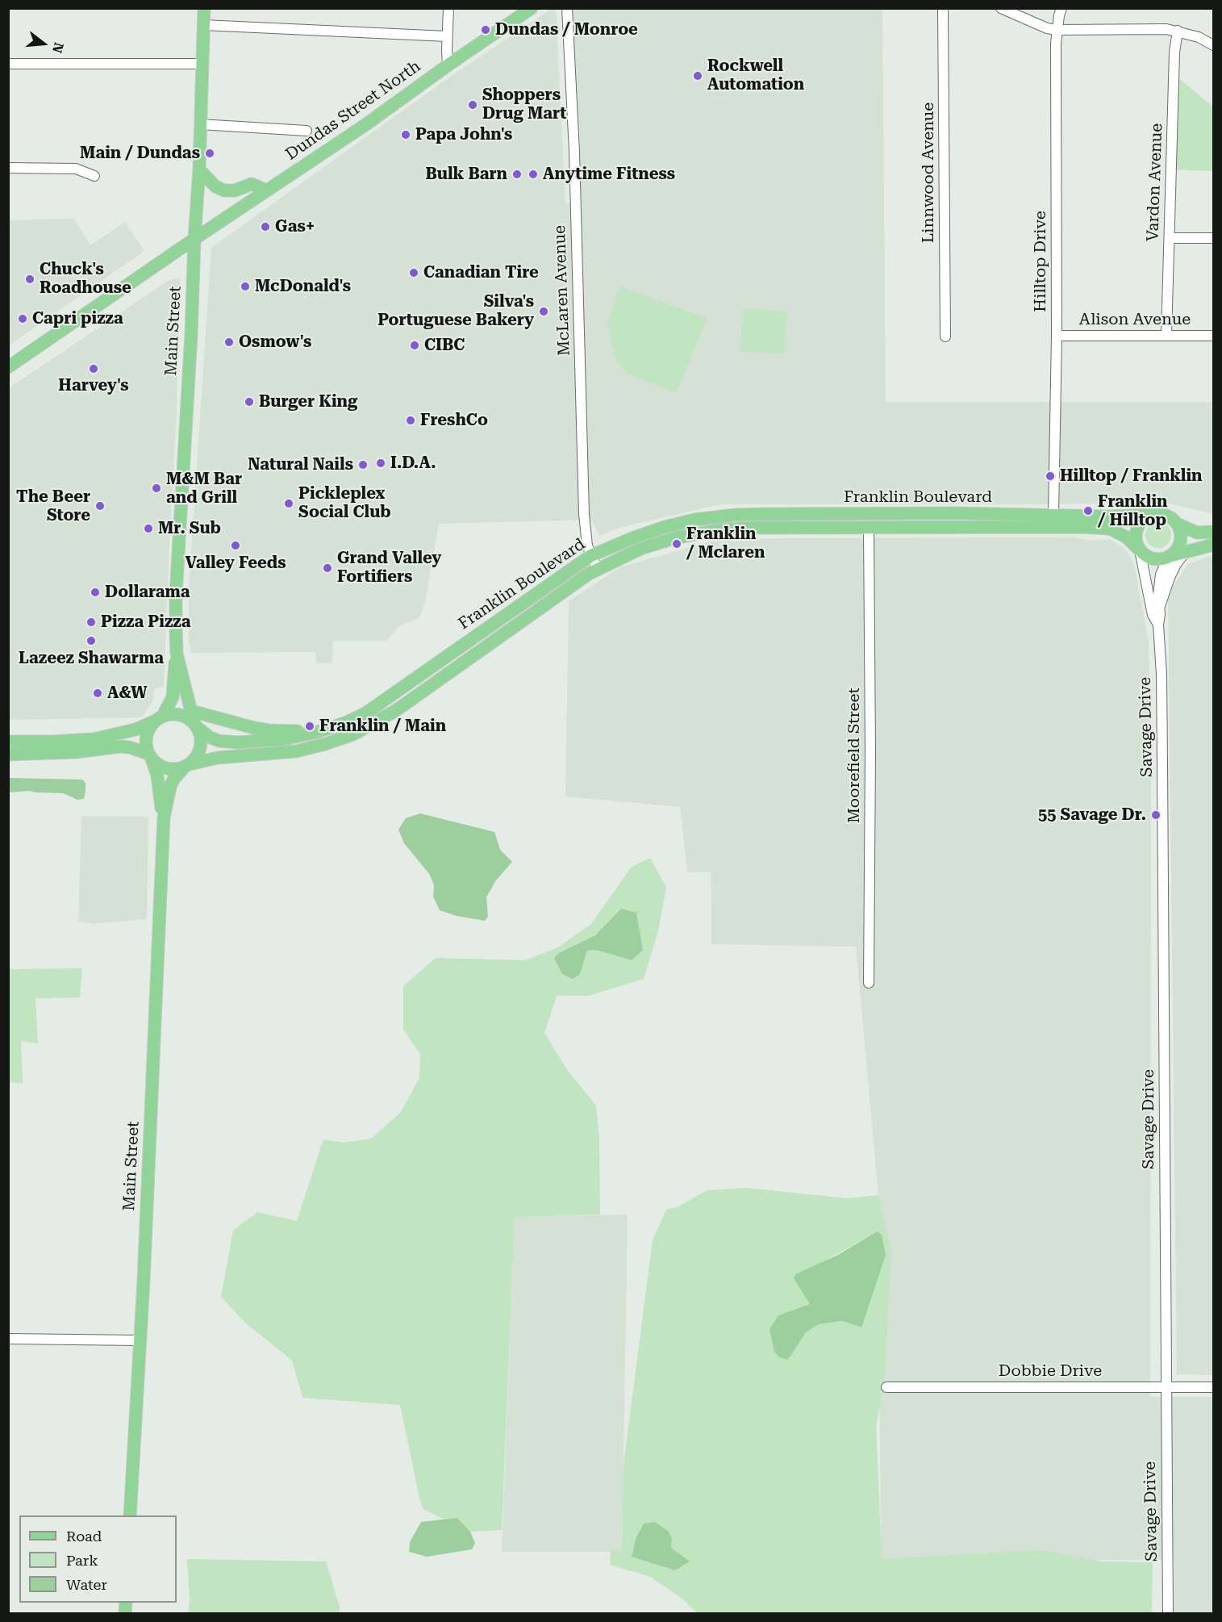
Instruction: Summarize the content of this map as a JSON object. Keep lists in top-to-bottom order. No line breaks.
{"streets":{"main road":["Dundas Street North","Main Street","Franklin Boulevard"],"street":["Linnwood Avenue","Vardon Avenue","Hilltop Drive","McLaren Avenue","Alison Avenue","Savage Drive","Moorefield Street","Dobbie Drive"]},"crossings":[["Dundas Street North","Main Street"],["Vardon Avenue","Alison Avenue"],["Hilltop Drive","Alison Avenue"],["Hilltop Drive","Franklin Boulevard"],["McLaren Avenue","Franklin Boulevard"],["Main Street","Franklin Boulevard"],["Franklin Boulevard","Savage Drive"],["Franklin Boulevard","Moorefield Street"],["Savage Drive","Dobbie Drive"]],"places":["Dundas / Monroe","Rockwell Automation","Shoppers Drug Mart","Papa John's","Main / Dundas","Bulk Barn","Anytime Fitness","Gas+","Canadian Tire","Chuck's Roadhouse","McDonald's","Silva's Portuguese Bakery","Capri pizza","Osmow's","CIBC","Harvey's","Burger King","FreshCo","I.D.A.","Natural Nails","Hilltop / Franklin","M&M Bar and Grill","Pickleplex Social Club","The Beer Store","Franklin / Hilltop","Mr. Sub","Franklin / Mclaren","Valley Feeds","Grand Valley Fortifiers","Dollarama","Pizza Pizza","Lazeez Shawarma","A&W","Franklin / Main","55 Savage Dr."],"legend":["Road","Park","Water"],"north":"right"}
